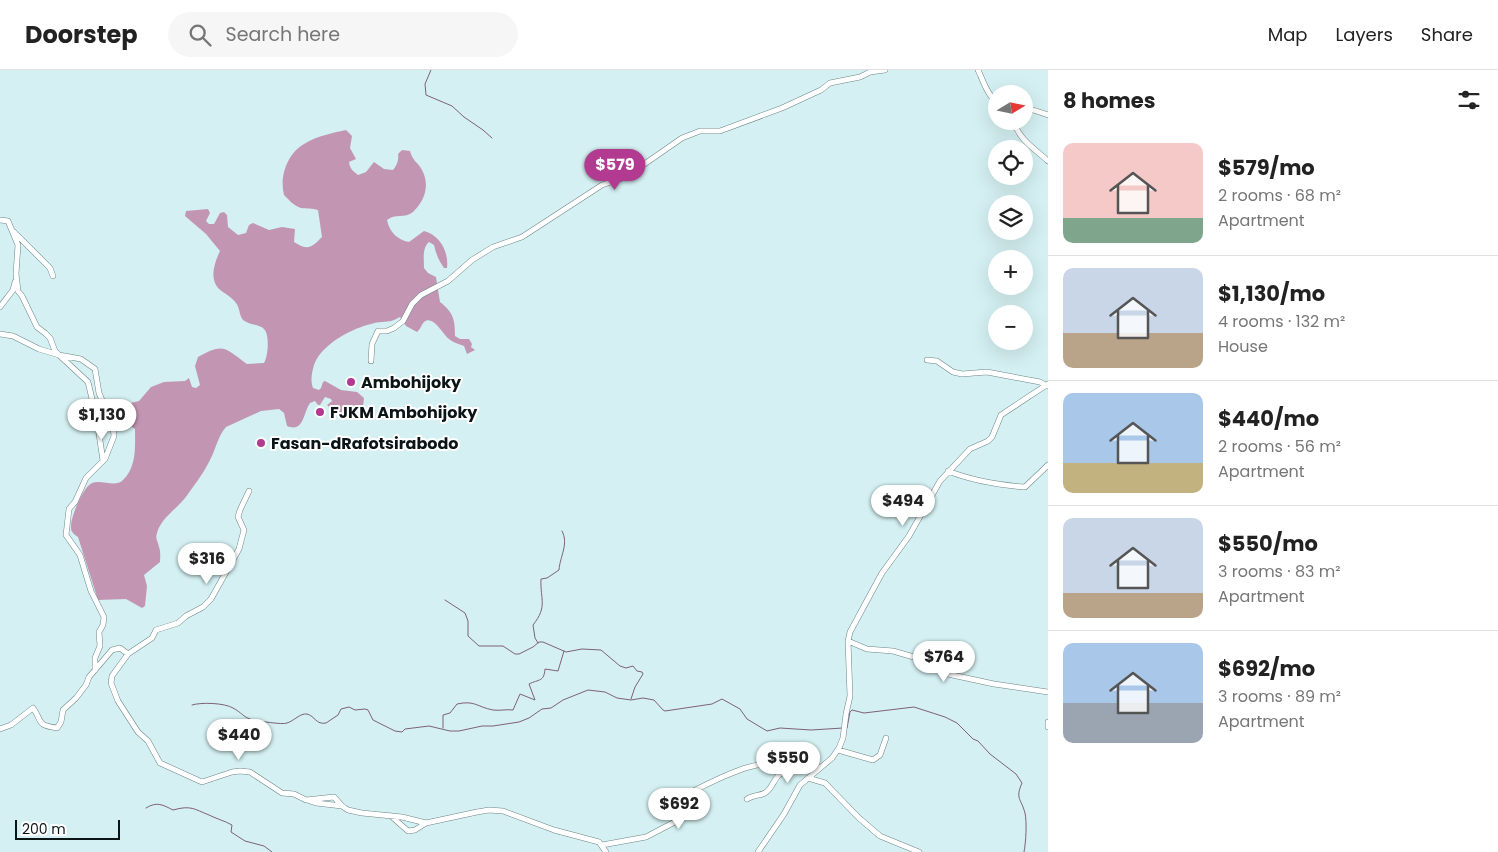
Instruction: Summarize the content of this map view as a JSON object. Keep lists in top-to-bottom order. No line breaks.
{"places":["Ambohijoky","FJKM Ambohijoky","Fasan-dRafotsirabodo"],"scale_bar":"200 m","north":"right","page":{"header":"Doorstep","search":"Search here","nav":["Map","Layers","Share"],"heading":"8 homes","map_buttons":["+","−"],"list":[{"name":"$579/mo","note":"2 rooms · 68 m² · Apartment"},{"name":"$1,130/mo","note":"4 rooms · 132 m² · House"},{"name":"$440/mo","note":"2 rooms · 56 m² · Apartment"},{"name":"$550/mo","note":"3 rooms · 83 m² · Apartment"},{"name":"$692/mo","note":"3 rooms · 89 m² · Apartment"}],"price":["$579","$1,130","$494","$316","$764","$440","$550","$692"],"scale":"200 m"}}
